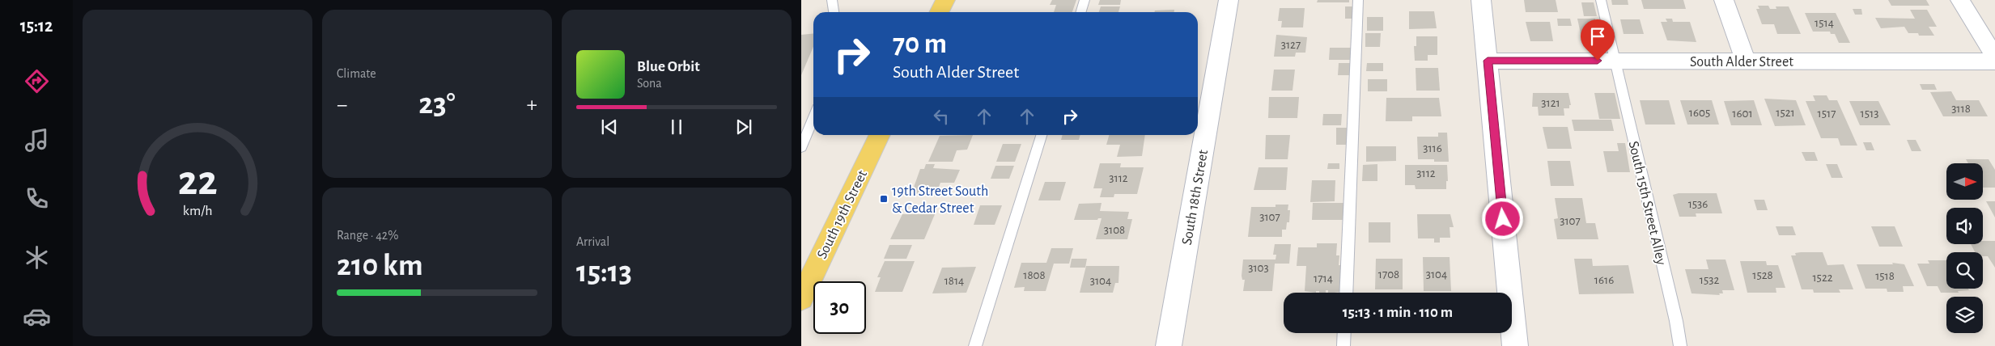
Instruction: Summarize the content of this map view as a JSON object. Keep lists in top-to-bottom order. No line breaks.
{"streets":{"main road":["South 19th Street"],"street":["South Alder Street","South 18th Street"],"lane":["South 15th Street Alley"]},"crossings":[["South Alder Street","South 15th Street Alley"]],"places":{"transit":["19th Street South & Cedar Street"]},"house_numbers":["1514","3127","3121","3118","1605","1521","1601","1517","1513","3116","3112","3112","1536","3107","3107","3108","3103","1708","3104","1808","1528","1518","1522","1714","1616","1532","1814","3104"],"north":"right","page":{"tabs":"15:12","tile":["Climate",["Range · 42%","210 km"],["Arrival","15:13"]],"turn":["70 m","South Alder Street"],"song":["Blue Orbit","Sona"],"heat":["−","23°","+"],"limit":"30","trip":"15:13 · 1 min · 110 m","gauge":["22","km/h"]}}
